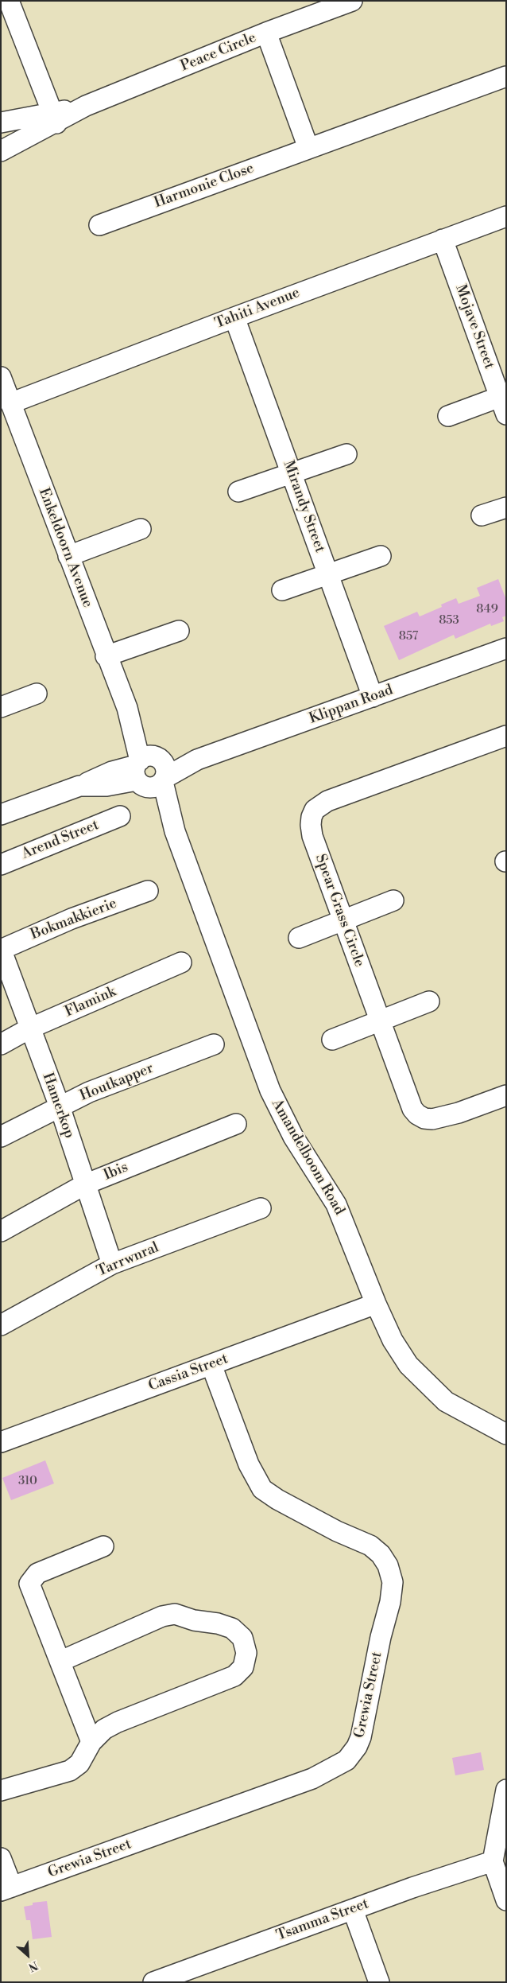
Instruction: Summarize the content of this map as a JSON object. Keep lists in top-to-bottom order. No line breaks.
{"streets":{"street":["Peace Circle","Harmonie Close","Tahiti Avenue","Mojave Street","Mirandy Street","Enkeldoorn Avenue","Klippan Road","Arend Street","Spear Grass Circle","Bokmakkierie","Flamink","Houtkapper","Hamerkop","Amandelboom Road","Ibis","Tarrwnral","Cassia Street","Grewia Street","Tsamma Street"]},"crossings":[["Tahiti Avenue","Mojave Street"],["Tahiti Avenue","Mirandy Street"],["Tahiti Avenue","Enkeldoorn Avenue"],["Mirandy Street","Klippan Road"],["Enkeldoorn Avenue","Klippan Road"],["Enkeldoorn Avenue","Amandelboom Road"],["Klippan Road","Amandelboom Road"],["Bokmakkierie","Hamerkop"],["Flamink","Hamerkop"],["Houtkapper","Hamerkop"],["Hamerkop","Ibis"],["Hamerkop","Tarrwnral"],["Amandelboom Road","Cassia Street"],["Cassia Street","Grewia Street"]],"house_numbers":["849","853","857","310"],"north":"bottom right"}
